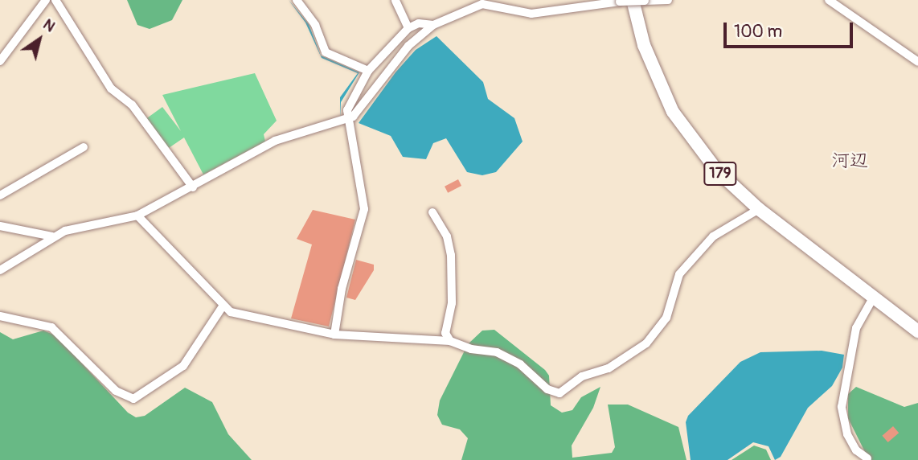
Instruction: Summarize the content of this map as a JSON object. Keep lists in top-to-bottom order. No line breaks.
{"streets":{"highway":["179"]},"districts":["河辺"],"scale_bar":"100 m","north":"top right"}
